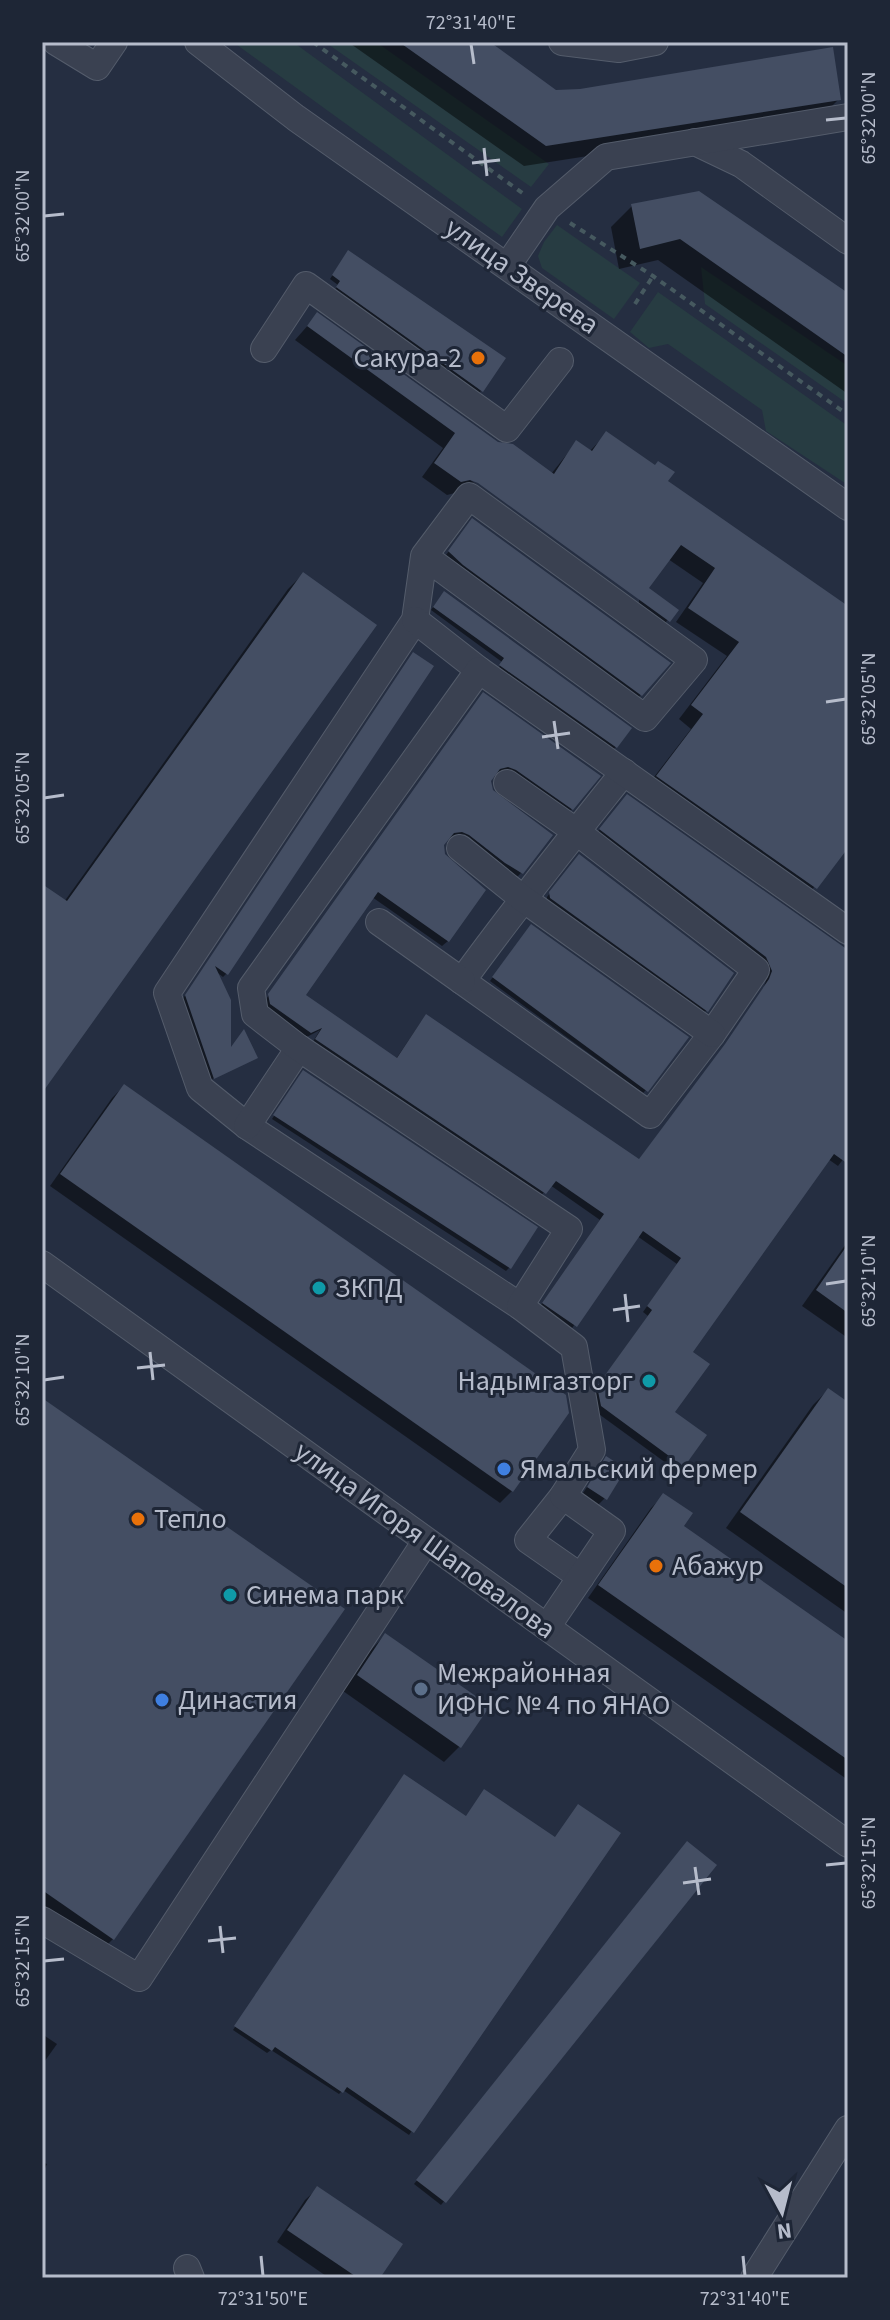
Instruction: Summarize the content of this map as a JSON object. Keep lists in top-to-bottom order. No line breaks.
{"streets":{"street":["улица Зверева","улица Игоря Шаповалова"]},"places":["Сакура-2","ЗКПД","Надымгазторг","Ямальский фермер","Тепло","Абажур","Синема парк","Межрайонная ИФНС № 4 по ЯНАО","Династия"],"north":"bottom","coordinates":["72°31'40\"E","65°32'00\"N","65°32'05\"N","65°32'10\"N","65°32'15\"N","72°31'50\"E"]}
